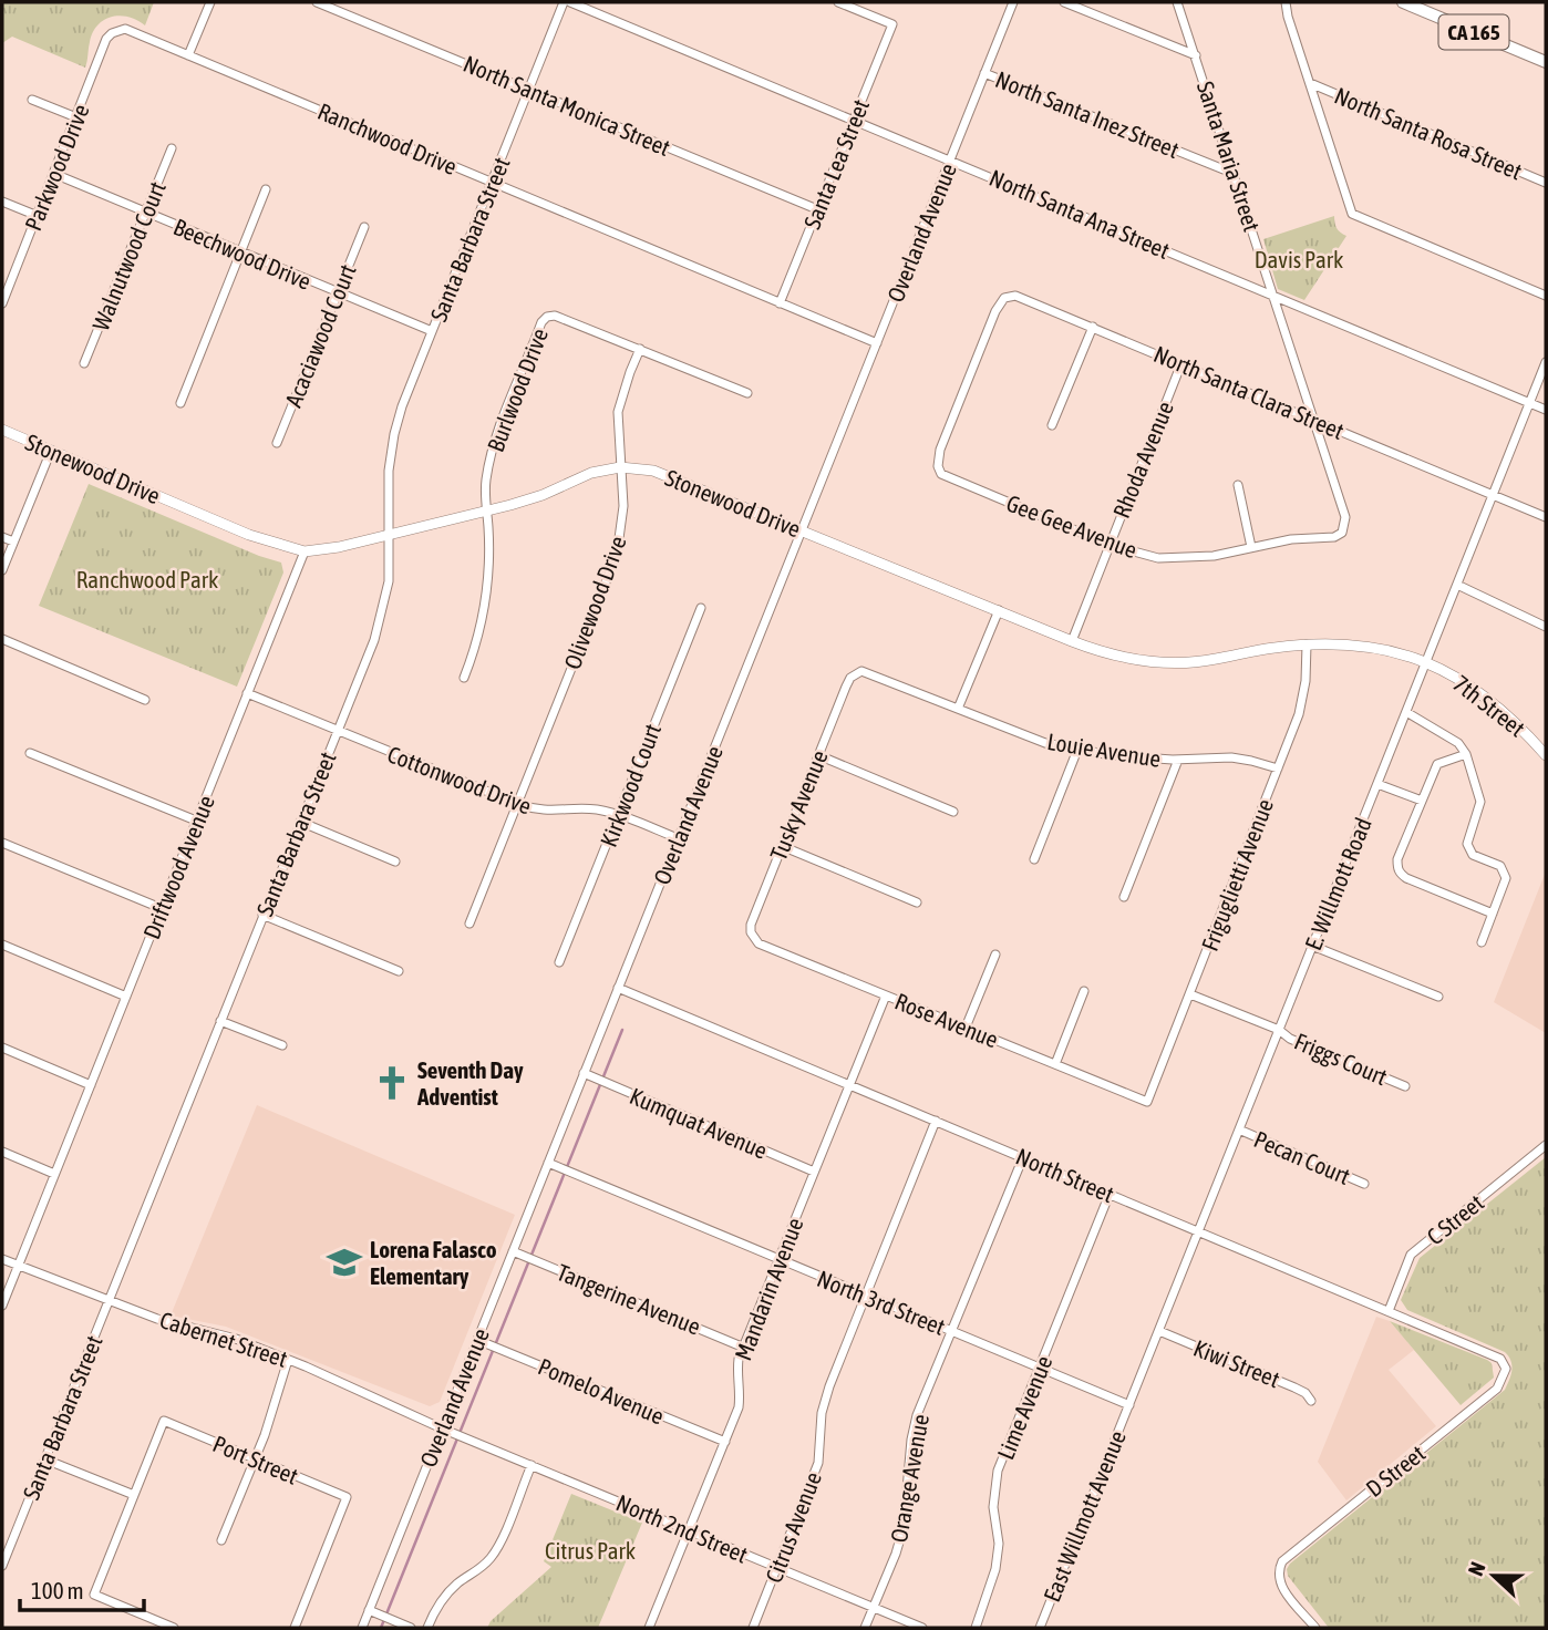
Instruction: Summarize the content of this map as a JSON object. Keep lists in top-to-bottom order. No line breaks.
{"streets":{"main road":["CA 165"],"street":["North Santa Monica Street","North Santa Inez Street","North Santa Rosa Street","Ranchwood Drive","Santa Maria Street","Santa Lea Street","Parkwood Drive","North Santa Ana Street","Overland Avenue","Santa Barbara Street","Beechwood Drive","Walnutwood Court","Acaciawood Court","Burlwood Drive","North Santa Clara Street","Rhoda Avenue","Stonewood Drive","Gee Gee Avenue","Olivewood Drive","7th Street","Louie Avenue","Cottonwood Drive","Kirkwood Court","Tusky Avenue","Driftwood Avenue","Friguglietti Avenue","E. Willmott Road","Rose Avenue","Friggs Court","Kumquat Avenue","Pecan Court","North Street","C Street","Mandarin Avenue","Tangerine Avenue","North 3rd Street","Cabernet Street","Kiwi Street","Pomelo Avenue","Lime Avenue","Port Street","D Street","Orange Avenue","East Willmott Avenue","Citrus Avenue","North 2nd Street"]},"crossings":[["North Santa Monica Street","Santa Lea Street"],["North Santa Monica Street","Santa Barbara Street"],["North Santa Inez Street","Santa Maria Street"],["North Santa Inez Street","Overland Avenue"],["Ranchwood Drive","Santa Lea Street"],["Ranchwood Drive","Parkwood Drive"],["Ranchwood Drive","Overland Avenue"],["Ranchwood Drive","Santa Barbara Street"],["Santa Maria Street","North Santa Ana Street"],["Santa Maria Street","North Santa Clara Street"],["Santa Maria Street","Gee Gee Avenue"],["Santa Lea Street","North Santa Ana Street"],["Parkwood Drive","Beechwood Drive"],["North Santa Ana Street","Overland Avenue"],["North Santa Ana Street","E. Willmott Road"],["Overland Avenue","Stonewood Drive"],["Overland Avenue","Cottonwood Drive"],["Overland Avenue","Kumquat Avenue"],["Overland Avenue","North Street"],["Overland Avenue","Tangerine Avenue"],["Overland Avenue","North 3rd Street"],["Overland Avenue","Cabernet Street"],["Overland Avenue","Pomelo Avenue"],["Overland Avenue","North 2nd Street"],["Santa Barbara Street","Beechwood Drive"],["Santa Barbara Street","Stonewood Drive"],["Santa Barbara Street","Cottonwood Drive"],["Santa Barbara Street","Cabernet Street"],["Beechwood Drive","Walnutwood Court"],["Beechwood Drive","Acaciawood Court"],["Burlwood Drive","Stonewood Drive"],["Burlwood Drive","Olivewood Drive"],["North Santa Clara Street","Rhoda Avenue"],["North Santa Clara Street","Gee Gee Avenue"],["North Santa Clara Street","E. Willmott Road"],["Rhoda Avenue","Stonewood Drive"],["Rhoda Avenue","Gee Gee Avenue"],["Stonewood Drive","Olivewood Drive"],["Stonewood Drive","7th Street"],["Stonewood Drive","Driftwood Avenue"],["Stonewood Drive","Friguglietti Avenue"],["Stonewood Drive","E. Willmott Road"],["Olivewood Drive","Cottonwood Drive"],["7th Street","E. Willmott Road"],["Louie Avenue","Tusky Avenue"],["Louie Avenue","Friguglietti Avenue"],["Cottonwood Drive","Kirkwood Court"],["Cottonwood Drive","Driftwood Avenue"],["Tusky Avenue","Rose Avenue"],["Driftwood Avenue","Cabernet Street"],["Friguglietti Avenue","Rose Avenue"],["Friguglietti Avenue","Friggs Court"],["E. Willmott Road","Friggs Court"],["E. Willmott Road","Pecan Court"],["E. Willmott Road","North Street"],["E. Willmott Road","North 3rd Street"],["E. Willmott Road","Kiwi Street"],["E. Willmott Road","East Willmott Avenue"],["Rose Avenue","Mandarin Avenue"],["Kumquat Avenue","Mandarin Avenue"],["North Street","C Street"],["North Street","Mandarin Avenue"],["North Street","Lime Avenue"],["North Street","D Street"],["North Street","Orange Avenue"],["North Street","Citrus Avenue"],["Mandarin Avenue","Tangerine Avenue"],["Mandarin Avenue","North 3rd Street"],["Mandarin Avenue","Pomelo Avenue"],["Mandarin Avenue","North 2nd Street"],["North 3rd Street","Lime Avenue"],["North 3rd Street","Orange Avenue"],["North 3rd Street","East Willmott Avenue"],["North 3rd Street","Citrus Avenue"],["Cabernet Street","North 2nd Street"],["Orange Avenue","North 2nd Street"],["Citrus Avenue","North 2nd Street"]],"parks":["Davis Park","Ranchwood Park","Citrus Park"],"places":{"church":["Seventh Day Adventist"],"school or university":["Lorena Falasco Elementary"]},"scale_bar":"100 m","north":"left"}
